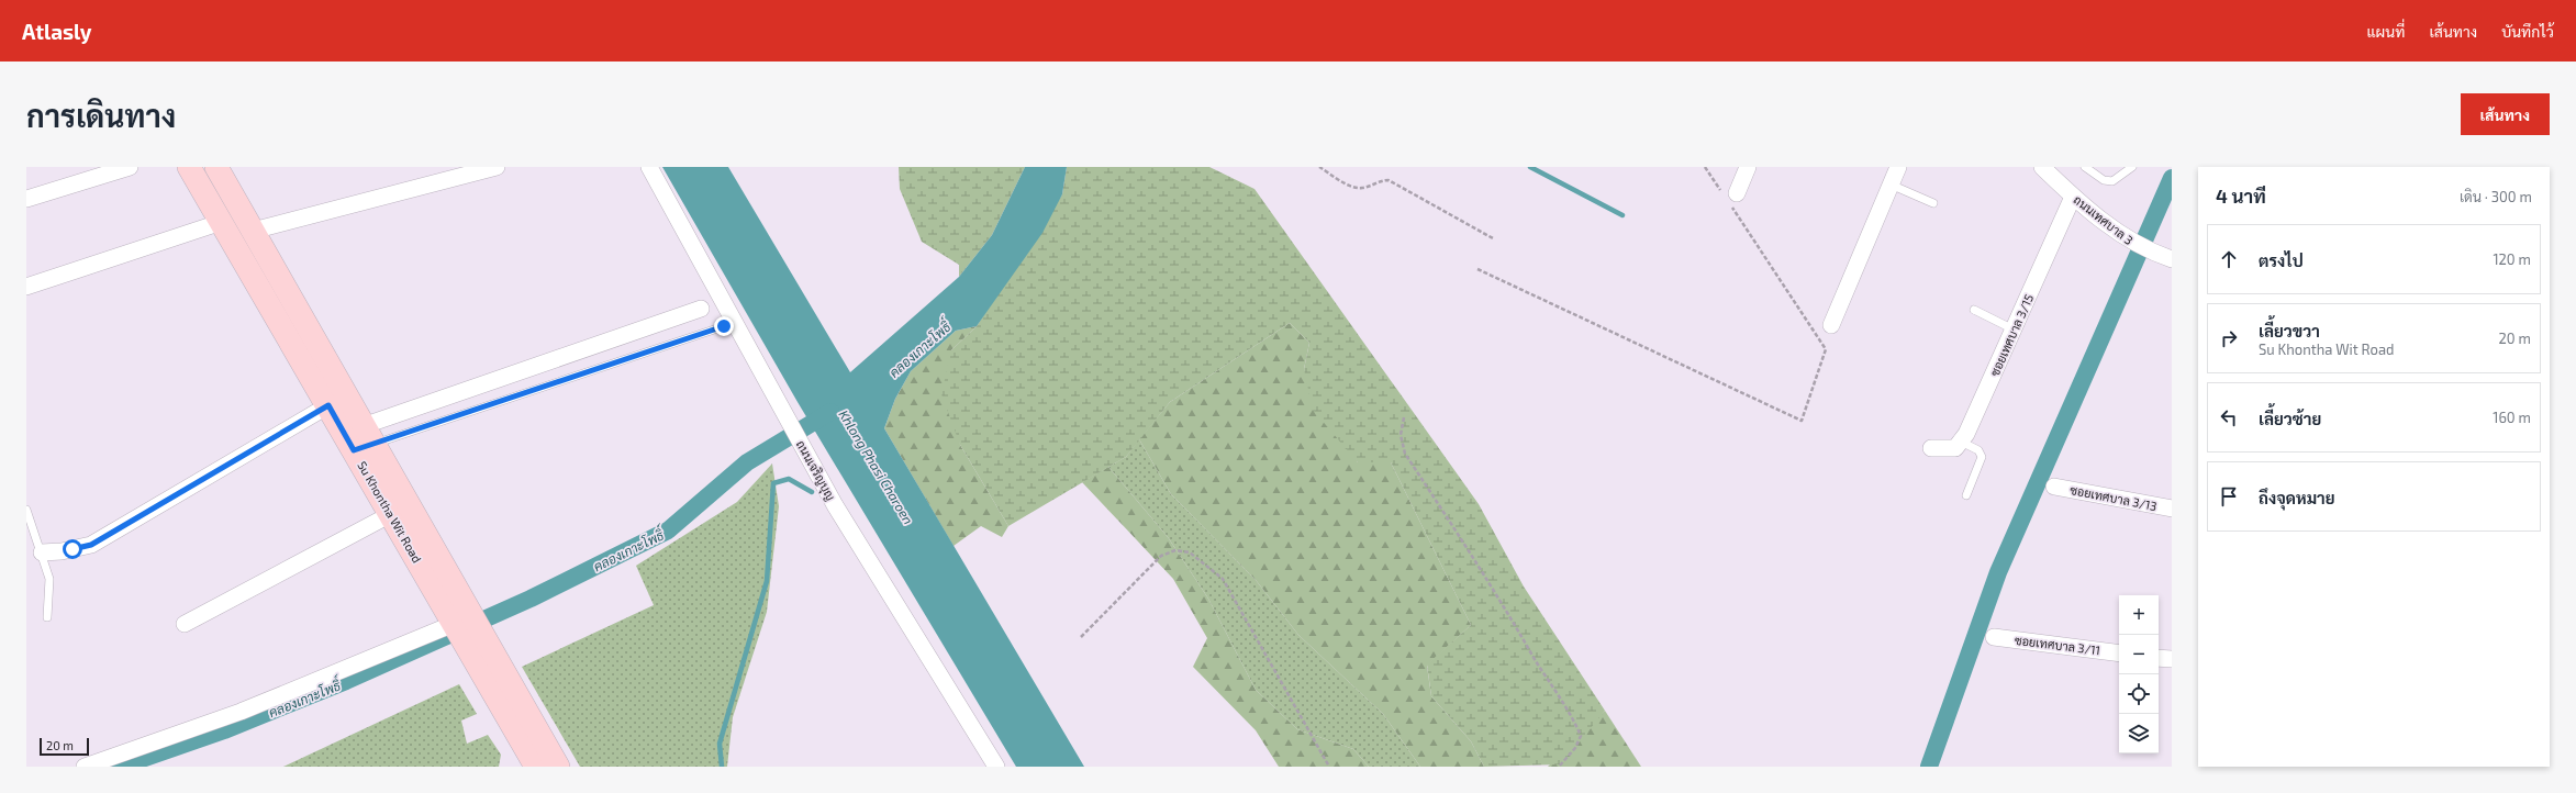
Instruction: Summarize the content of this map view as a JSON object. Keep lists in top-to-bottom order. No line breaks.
{"streets":{"main road":["Su Khontha Wit Road"],"street":["ถนนเทศบาล 3","ซอยเทศบาล 3/15","ถนนเจริญบุญ","ซอยเทศบาล 3/13","ซอยเทศบาล 3/11"]},"crossings":[["ถนนเทศบาล 3","ซอยเทศบาล 3/15"]],"water":["คลองเกาะโพธิ์","Khlong Phasi Charoen"],"scale_bar":"20 m","page":{"header":"Atlasly","nav":["แผนที่","เส้นทาง","บันทึกไว้"],"buttons":"เส้นทาง","title":"การเดินทาง","heading":["4 นาที","เดิน · 300 m"],"list":[["ตรงไป","120 m"],["เลี้ยวขวา","Su Khontha Wit Road","20 m"],["เลี้ยวซ้าย","160 m"],"ถึงจุดหมาย"],"map_buttons":["+","−"],"scale":"20 m"}}
